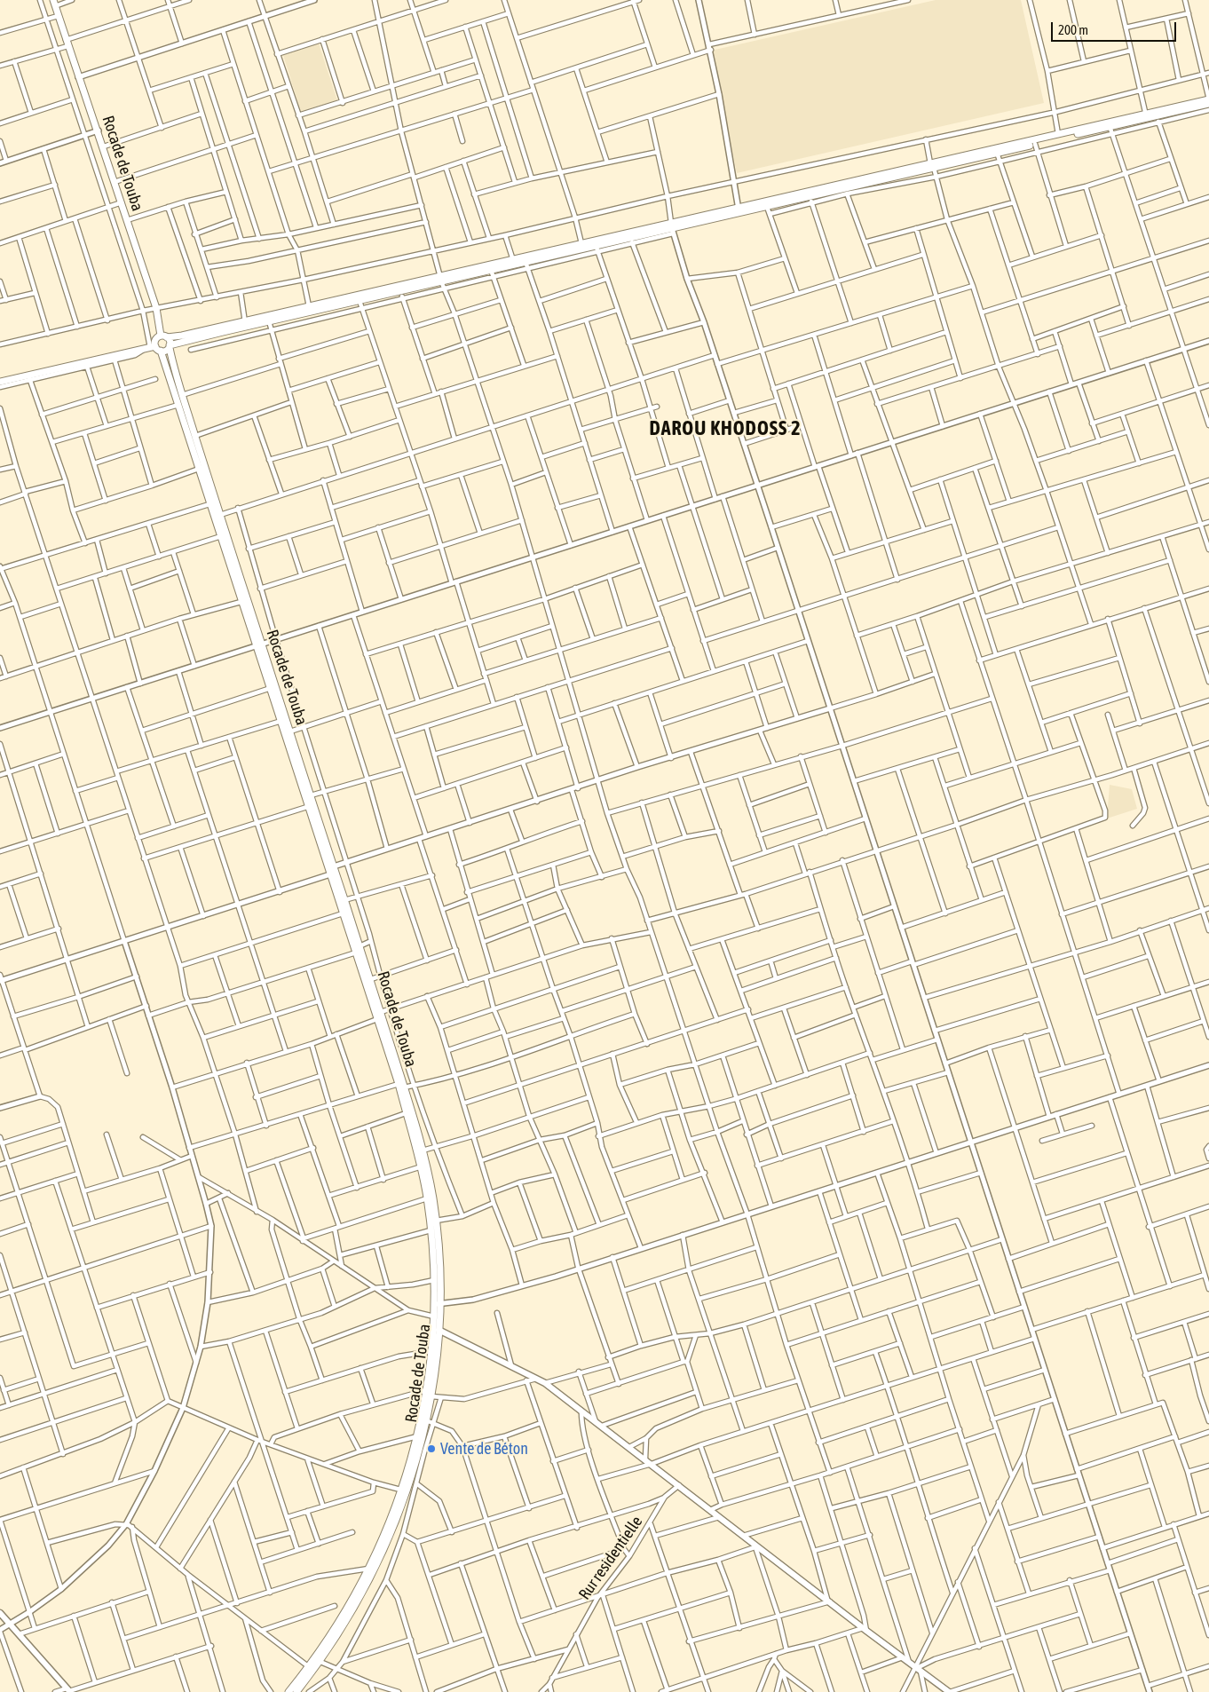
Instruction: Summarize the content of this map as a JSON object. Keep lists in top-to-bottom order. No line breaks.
{"streets":{"main road":["Rocade de Touba"],"street":["Rur residentielle"]},"districts":["DAROU KHODOSS 2"],"places":["Vente de Béton"],"scale_bar":"200 m"}
